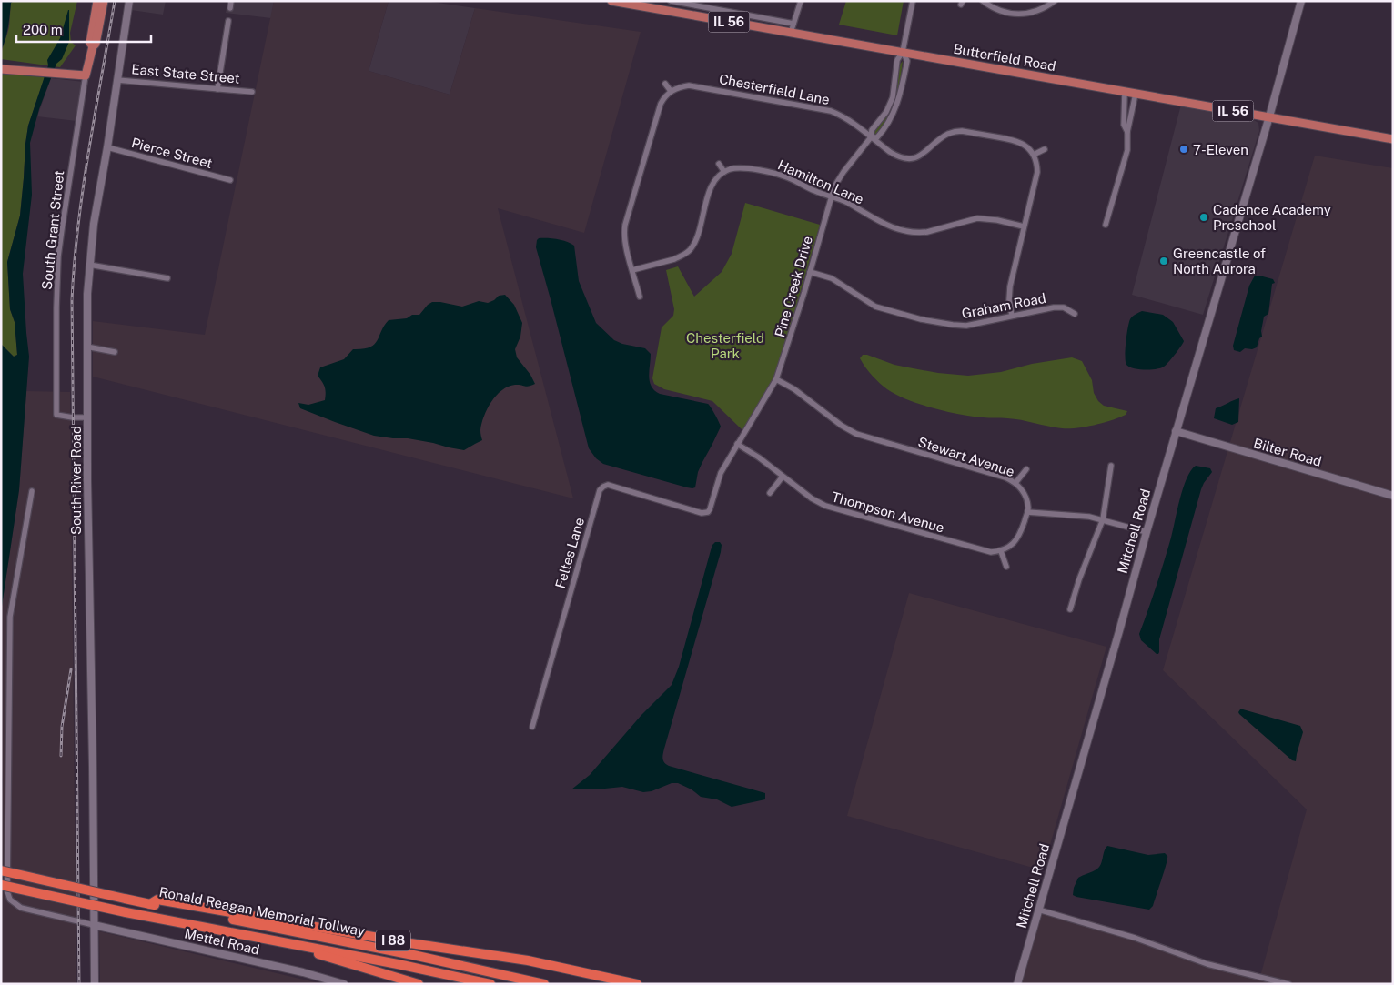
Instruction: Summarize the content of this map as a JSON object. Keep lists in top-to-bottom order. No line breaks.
{"streets":{"highway":["Ronald Reagan Memorial Tollway","I 88"],"main road":["IL 56","Butterfield Road"],"street":["East State Street","Chesterfield Lane","Pierce Street","Hamilton Lane","South Grant Street","Pine Creek Drive","Graham Road","Bilter Road","Stewart Avenue","South River Road","Thompson Avenue","Mitchell Road","Feltes Lane","Mettel Road"]},"crossings":[["Butterfield Road","Pine Creek Drive"],["Butterfield Road","Mitchell Road"],["East State Street","South River Road"],["Chesterfield Lane","Pine Creek Drive"],["Pierce Street","South River Road"],["Hamilton Lane","Pine Creek Drive"],["South Grant Street","South River Road"],["Pine Creek Drive","Graham Road"],["Pine Creek Drive","Stewart Avenue"],["Pine Creek Drive","Thompson Avenue"],["Pine Creek Drive","Feltes Lane"],["Bilter Road","Mitchell Road"],["South River Road","Mettel Road"],["Ronald Reagan Memorial Tollway","I 88"]],"parks":["Chesterfield Park"],"places":["7-Eleven","Cadence Academy Preschool","Greencastle of North Aurora"],"scale_bar":"200 m"}
